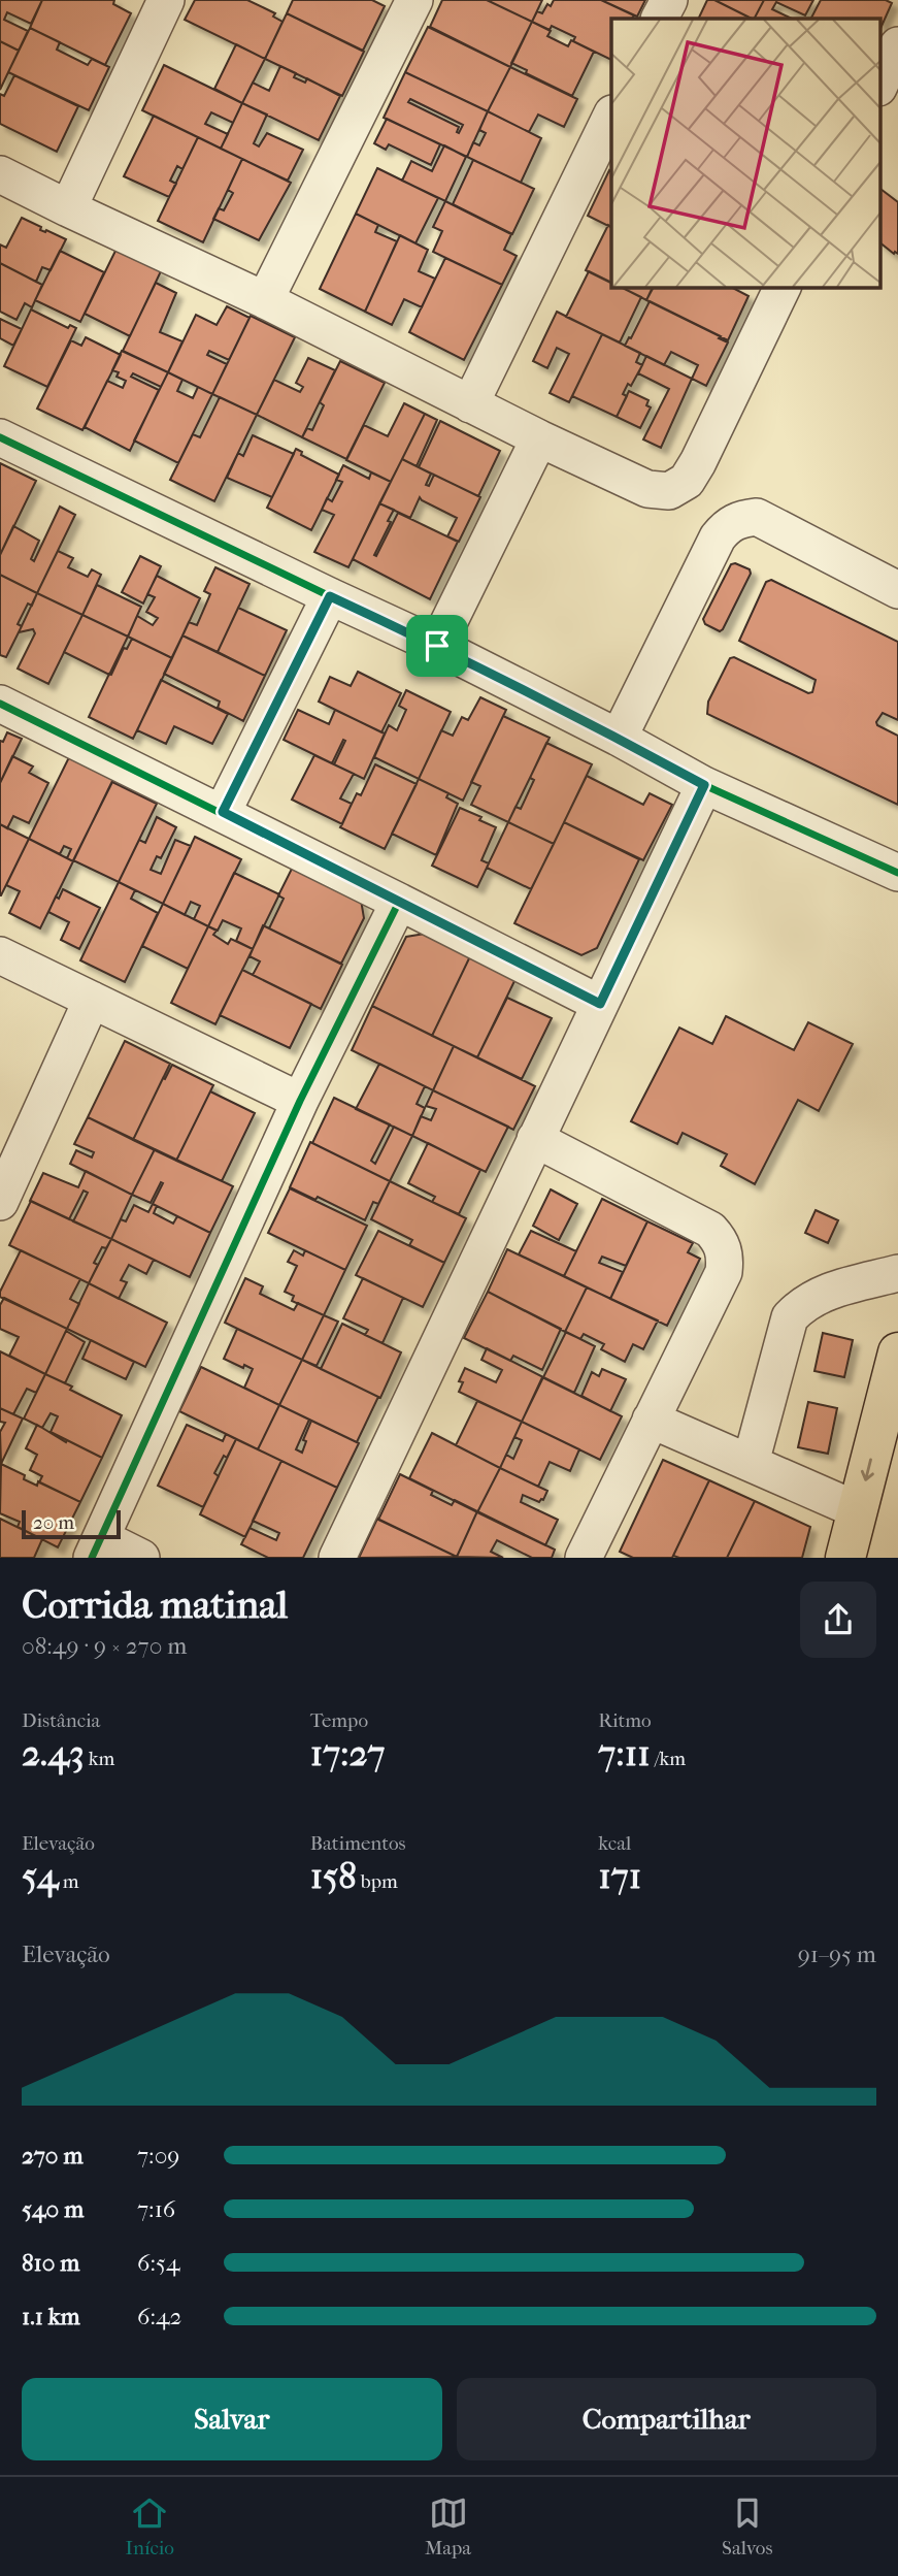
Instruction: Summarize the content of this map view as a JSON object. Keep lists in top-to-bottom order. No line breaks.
{"scale_bar":"20 m","page":{"scale":"20 m","heading":["Corrida matinal","08:49 · 9 × 270 m"],"stats":[["Distância","2.43 km"],["Tempo","17:27"],["Ritmo","7:11 /km"],["Elevação","54 m"],["Batimentos","158 bpm"],["kcal","171"]],"chart":["Elevação","91–95 m"],"list":[{"name":"270 m","note":"7:09"},{"name":"540 m","note":"7:16"},{"name":"810 m","note":"6:54"},{"name":"1.1 km","note":"6:42"}],"buttons":["Salvar","Compartilhar"],"tabs":["Início","Mapa","Salvos"]}}
